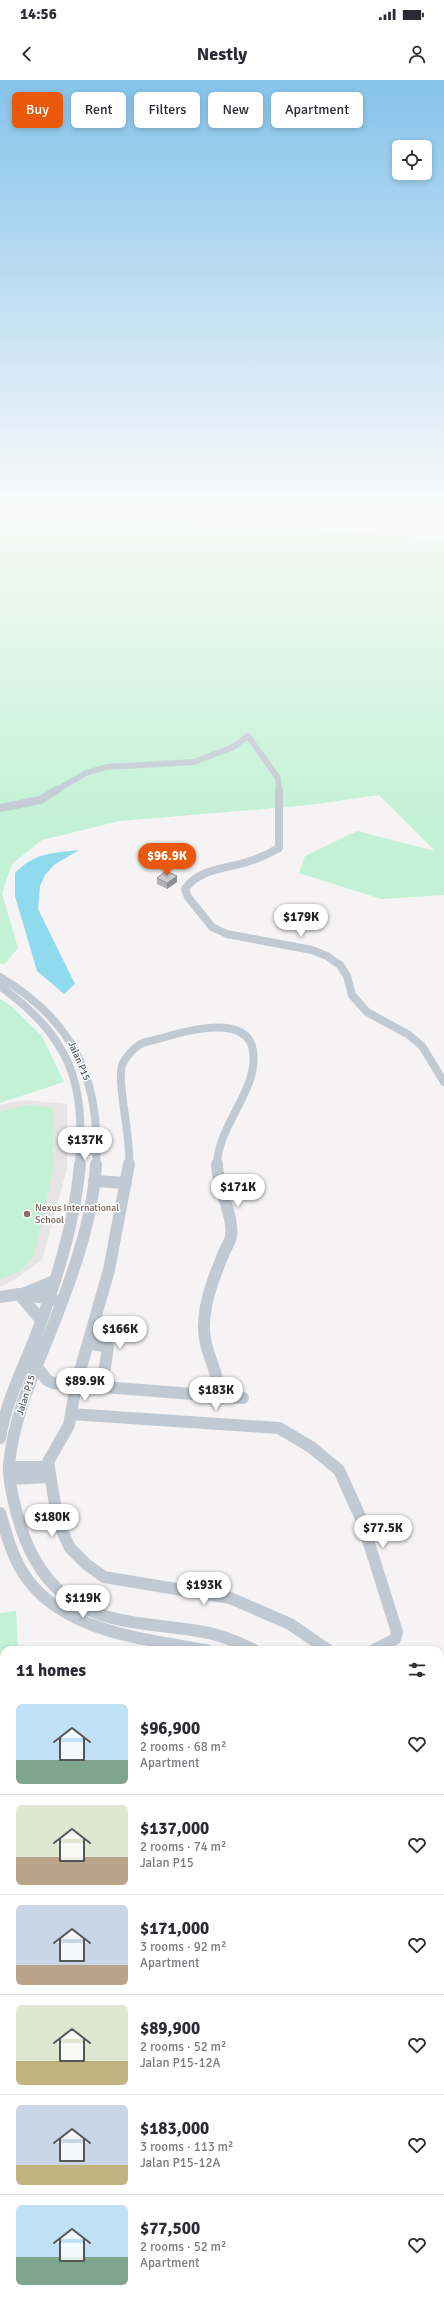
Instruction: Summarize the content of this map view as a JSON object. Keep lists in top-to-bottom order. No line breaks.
{"streets":{"street":["Jalan P15"]},"places":["Nexus International School"],"page":{"status":"14:56","header":"Nestly","chip":["Buy","Rent","Filters","New","Apartment"],"price":["$96.9K","$179K","$137K","$171K","$166K","$89.9K","$183K","$180K","$77.5K","$193K","$119K"],"heading":"11 homes","list":[{"name":"$96,900","note":"2 rooms · 68 m² · Apartment"},{"name":"$137,000","note":"2 rooms · 74 m² · Jalan P15"},{"name":"$171,000","note":"3 rooms · 92 m² · Apartment"},{"name":"$89,900","note":"2 rooms · 52 m² · Jalan P15-12A"},{"name":"$183,000","note":"3 rooms · 113 m² · Jalan P15-12A"},{"name":"$77,500","note":"2 rooms · 52 m² · Apartment"}]}}
